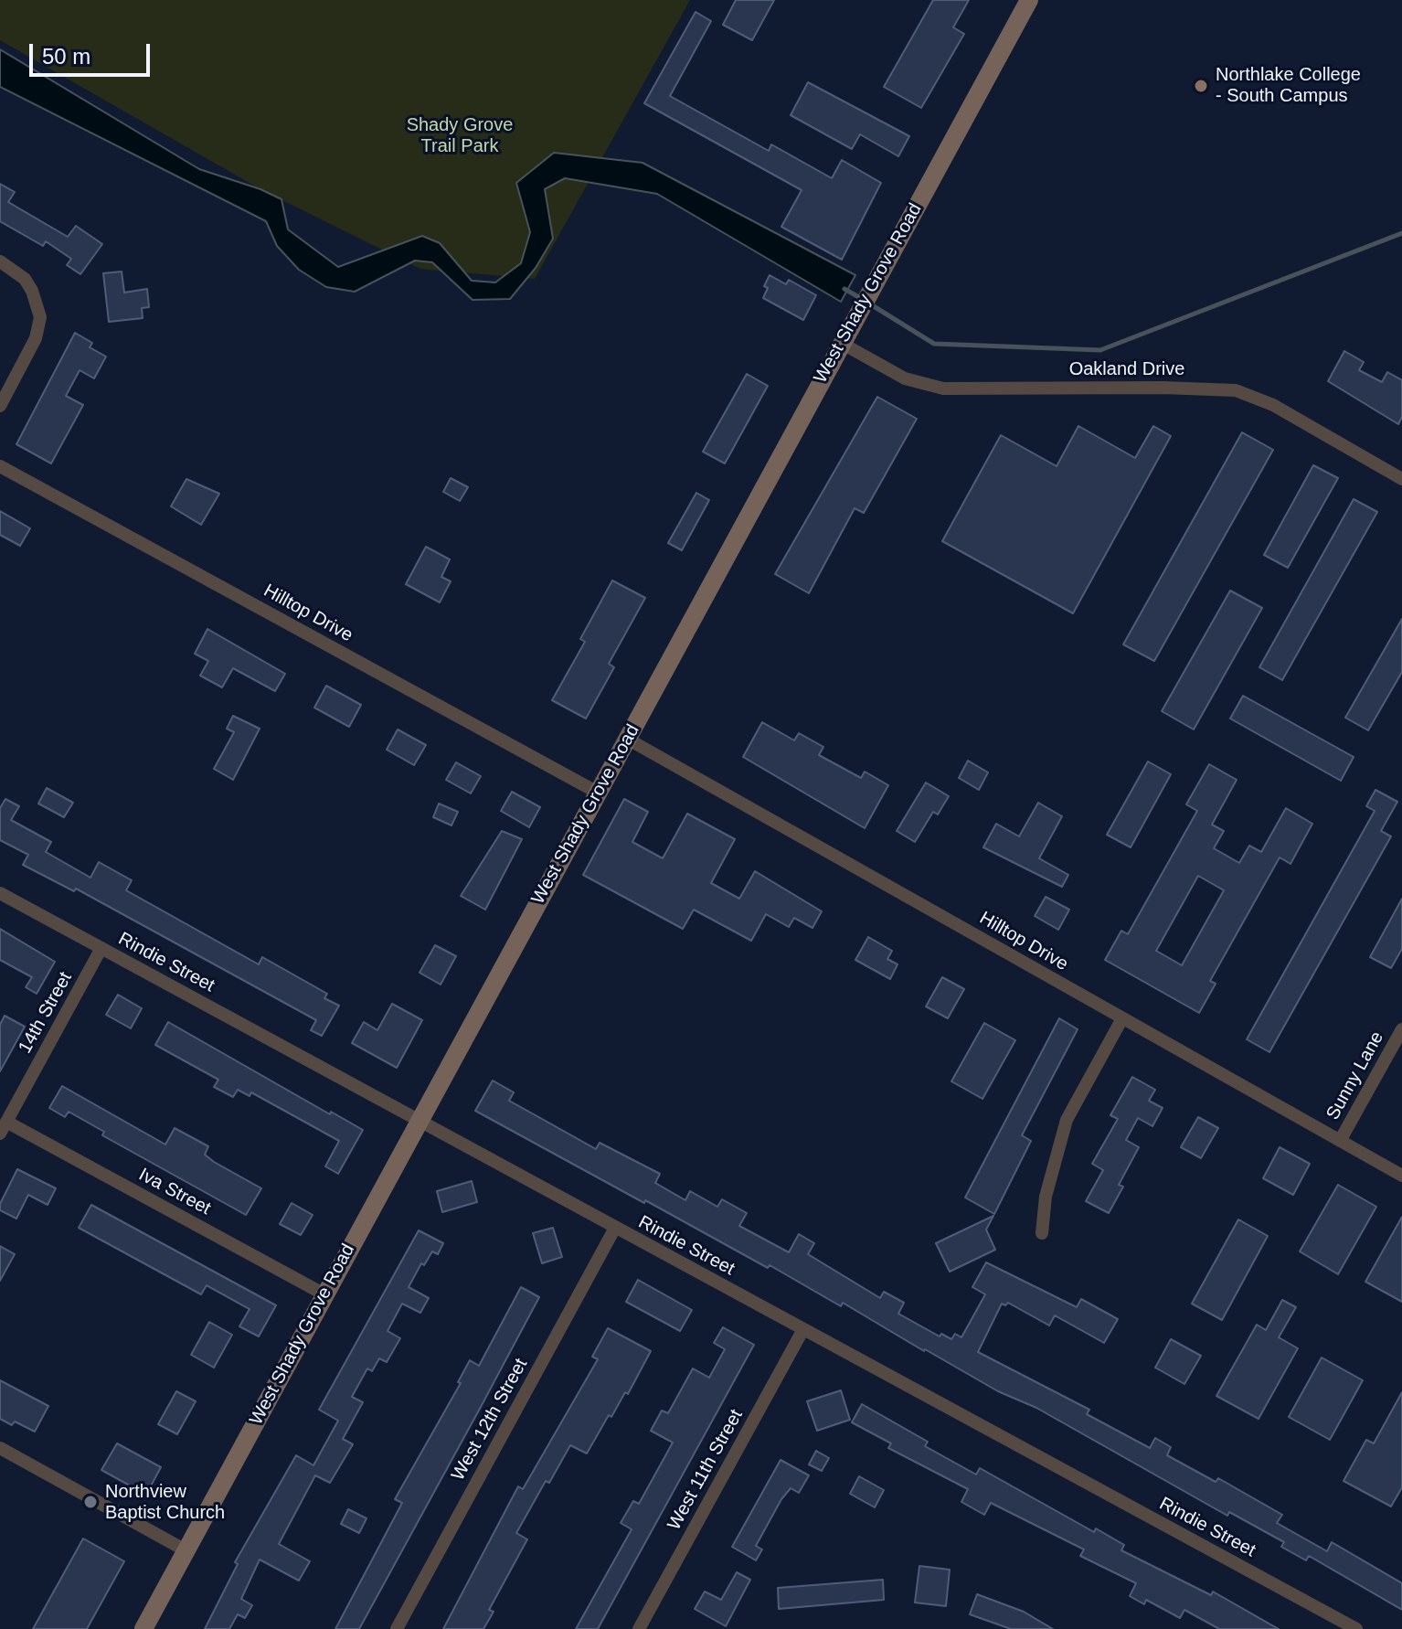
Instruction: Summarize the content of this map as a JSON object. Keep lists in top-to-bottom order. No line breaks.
{"streets":{"main road":["West Shady Grove Road"],"street":["Oakland Drive","Hilltop Drive","Rindie Street","14th Street","Sunny Lane","Iva Street","West 12th Street","West 11th Street"]},"crossings":[["West Shady Grove Road","Oakland Drive"],["West Shady Grove Road","Hilltop Drive"],["West Shady Grove Road","Rindie Street"],["West Shady Grove Road","Iva Street"],["Hilltop Drive","Sunny Lane"],["Rindie Street","14th Street"],["Rindie Street","West 12th Street"],["Rindie Street","West 11th Street"],["14th Street","Iva Street"]],"parks":["Shady Grove Trail Park"],"places":["Northlake College - South Campus","Northview Baptist Church"],"scale_bar":"50 m"}
